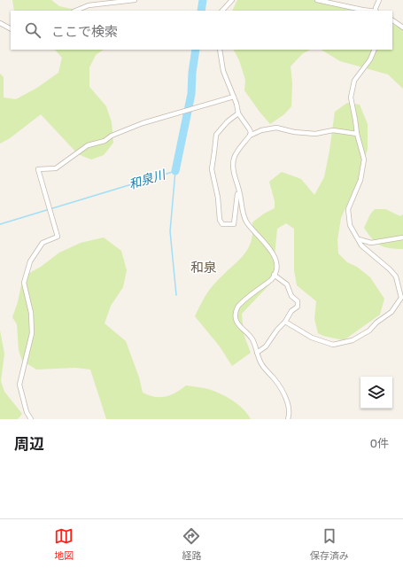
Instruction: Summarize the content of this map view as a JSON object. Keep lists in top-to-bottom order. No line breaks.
{"districts":["和泉"],"water":["和泉川"],"page":{"search":"ここで検索","heading":["周辺","0件"],"nav":["地図","経路","保存済み"]}}
